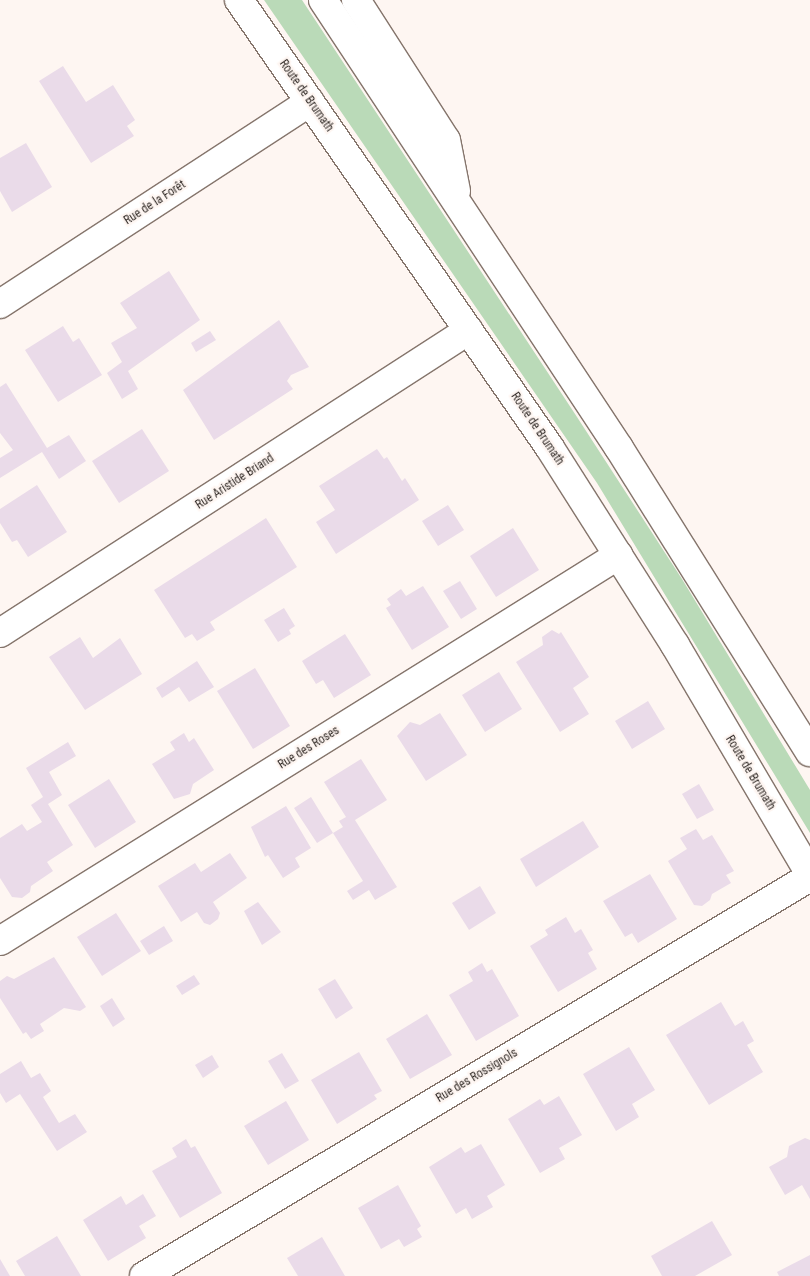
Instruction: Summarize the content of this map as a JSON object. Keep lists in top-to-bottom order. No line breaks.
{"streets":{"street":["Route de Brumath","Rue de la Forêt","Rue Aristide Briand","Rue des Roses","Rue des Rossignols"]},"crossings":[["Route de Brumath","Rue de la Forêt"],["Route de Brumath","Rue Aristide Briand"],["Route de Brumath","Rue des Roses"],["Route de Brumath","Rue des Rossignols"]]}
